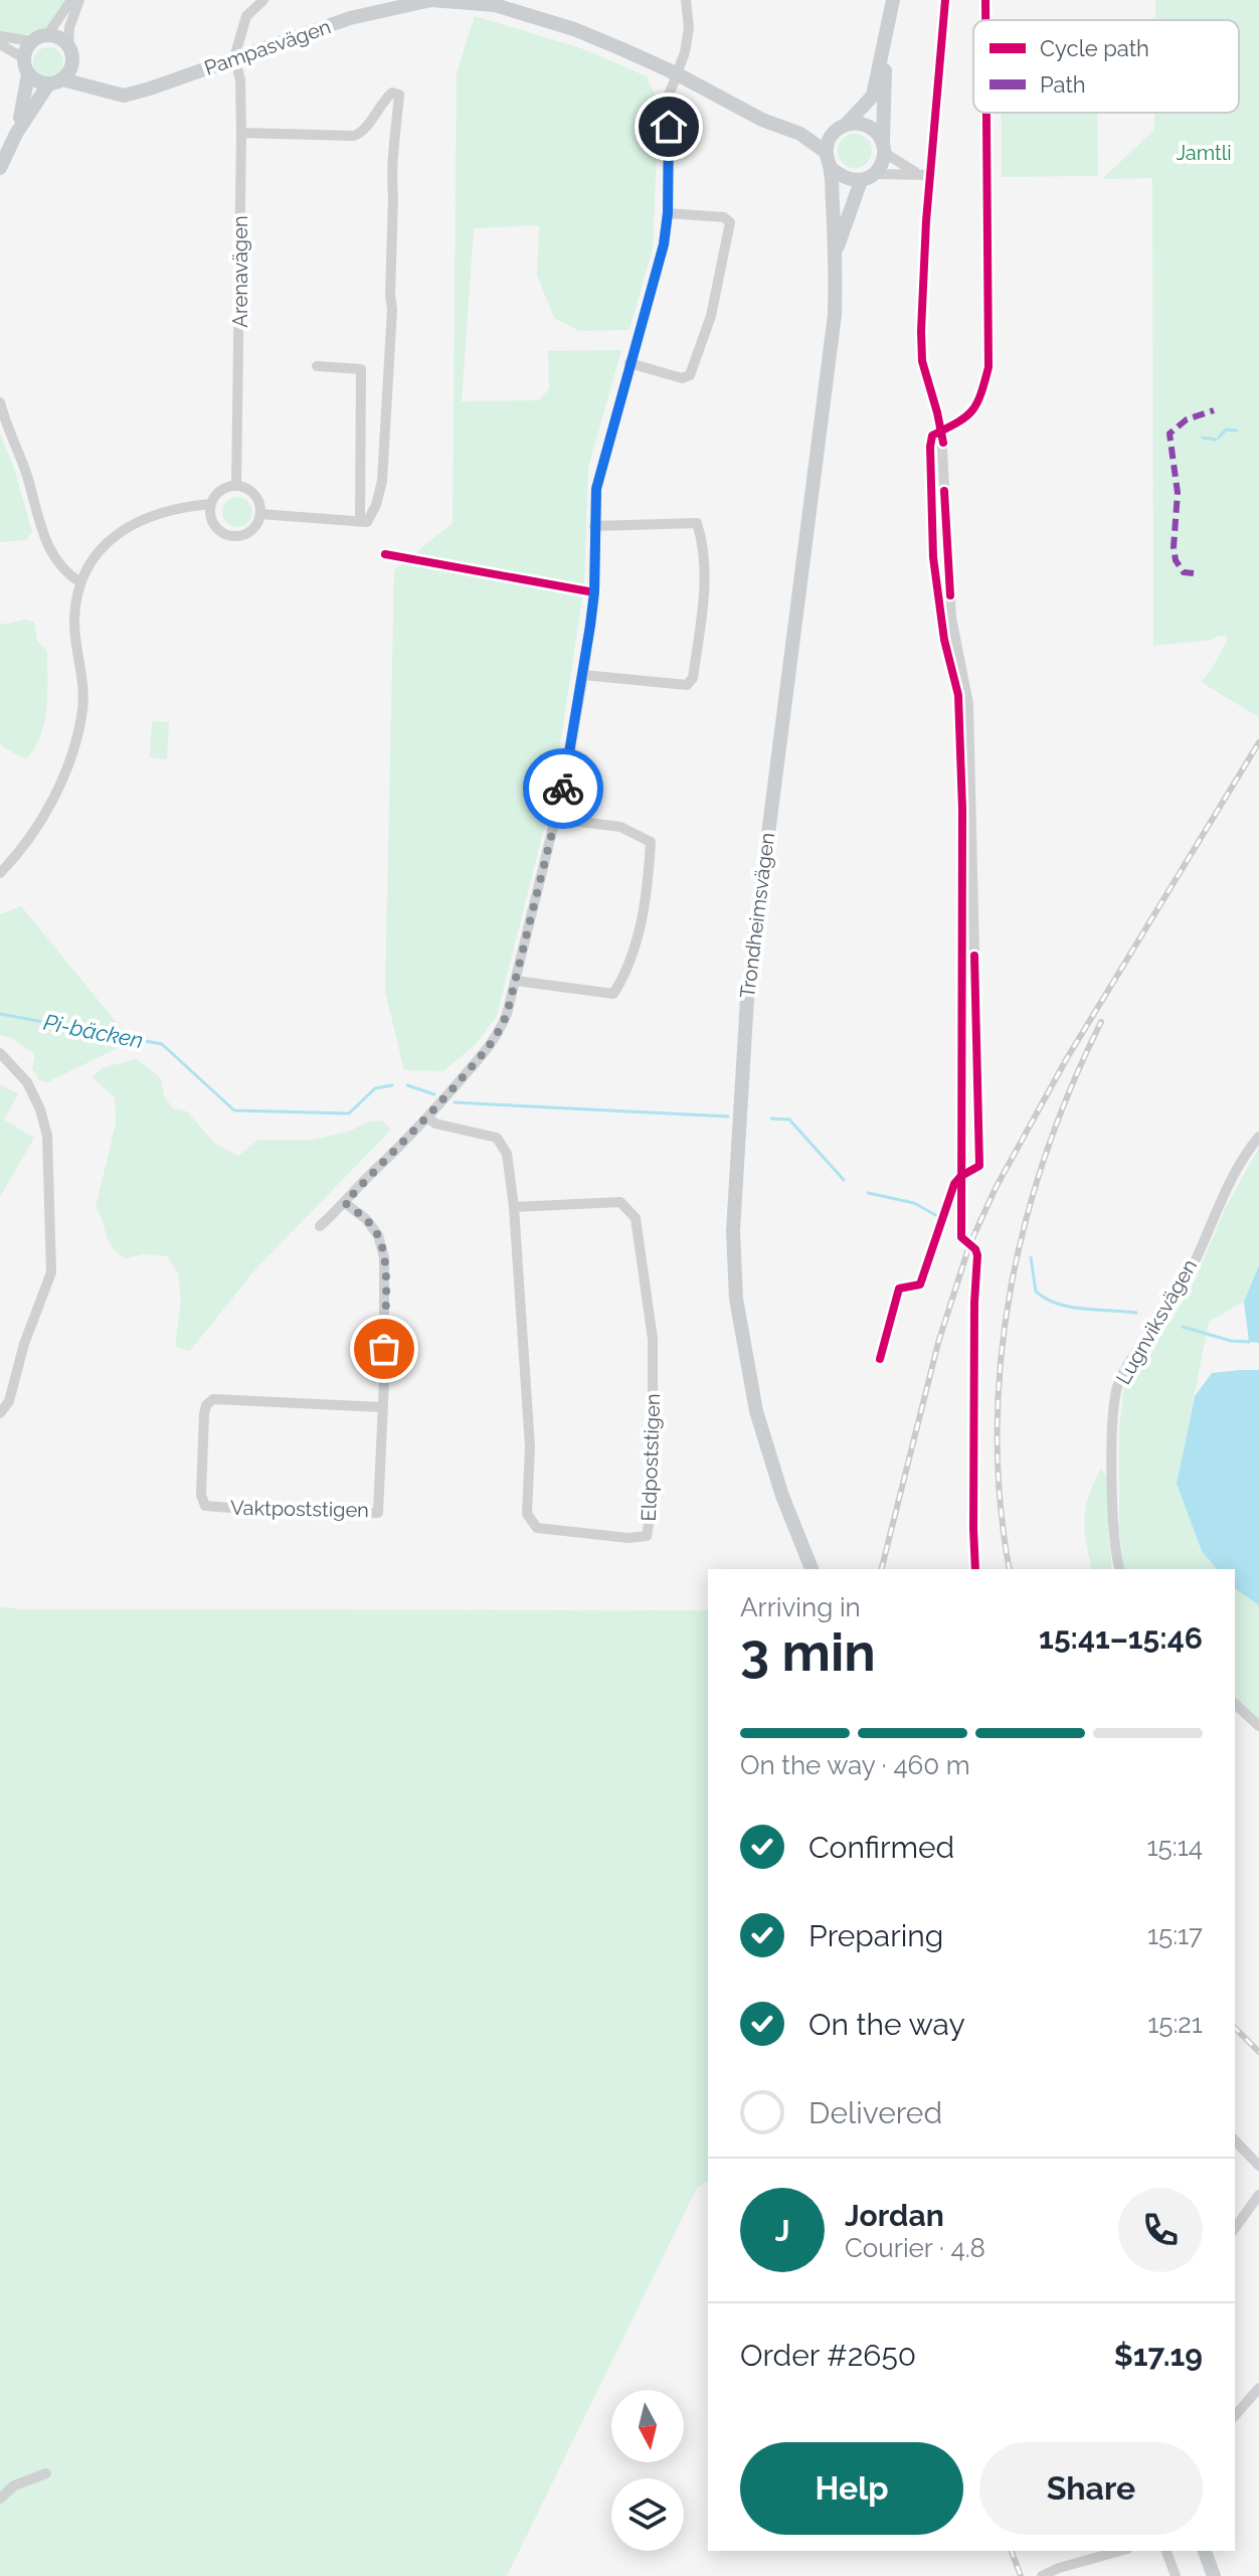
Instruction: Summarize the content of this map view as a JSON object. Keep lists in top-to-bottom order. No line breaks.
{"streets":{"main road":["Pampasvägen","Trondheimsvägen"],"street":["Arenavägen","Lugnviksvägen","Eldpoststigen","Vaktpoststigen"]},"crossings":[["Pampasvägen","Arenavägen"],["Pampasvägen","Trondheimsvägen"]],"water":["Pi-bäcken"],"parks":["Jamtli"],"legend":["Cycle path","Path"],"north":"bottom","page":{"heading":["3 min","Arriving in","15:41–15:46"],"panel":["Jordan","Courier · 4.8","Order #2650","$17.19"],"bar":"On the way · 460 m","list":[["Confirmed","15:14"],["Preparing","15:17"],["On the way","15:21"],"Delivered"],"round":"J","buttons":["Help","Share"]}}
